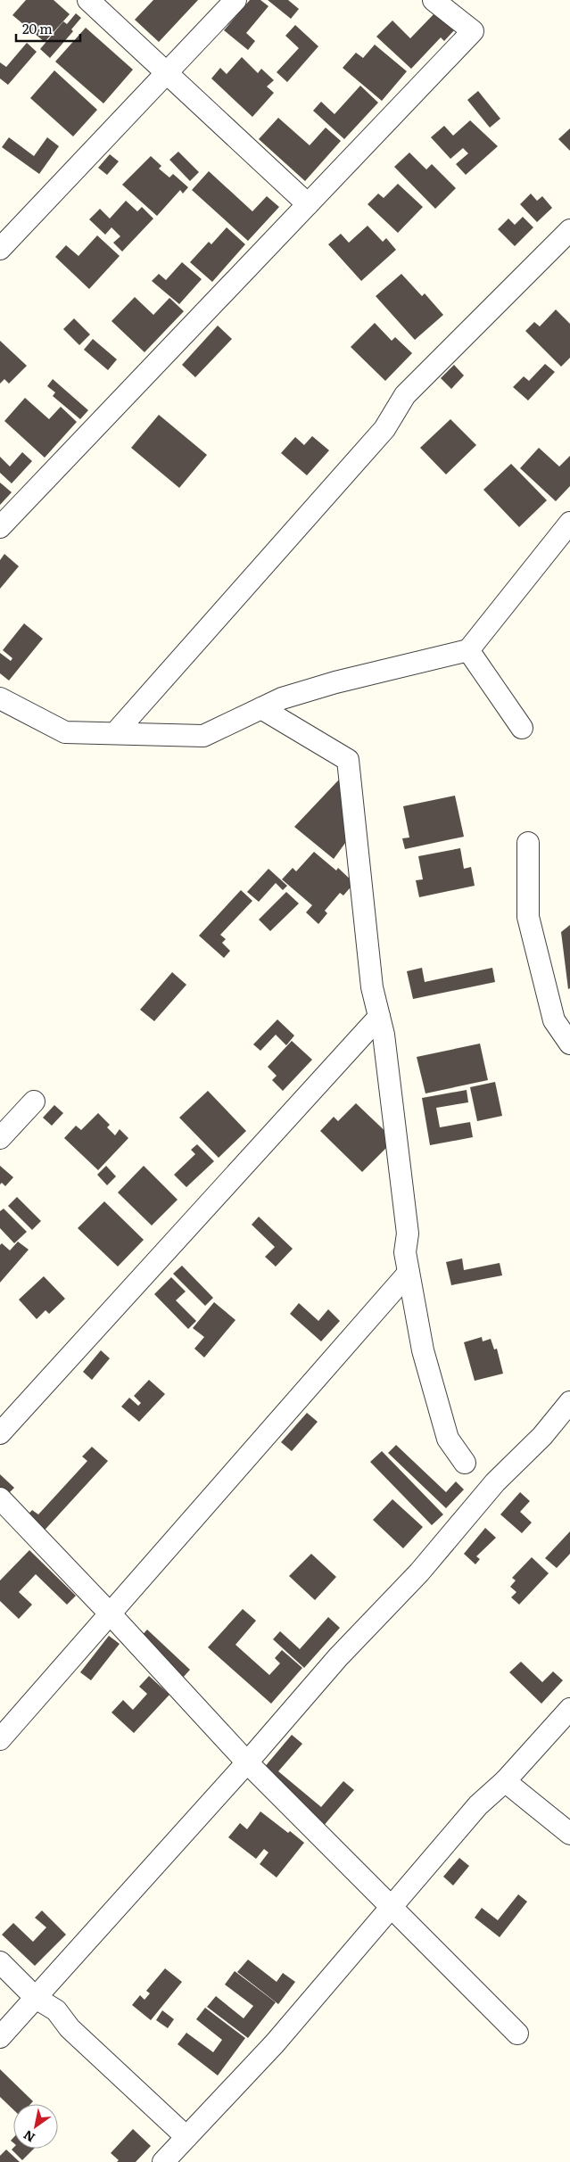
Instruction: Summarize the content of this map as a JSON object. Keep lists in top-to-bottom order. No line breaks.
{"scale_bar":"20 m","north":"bottom left"}
